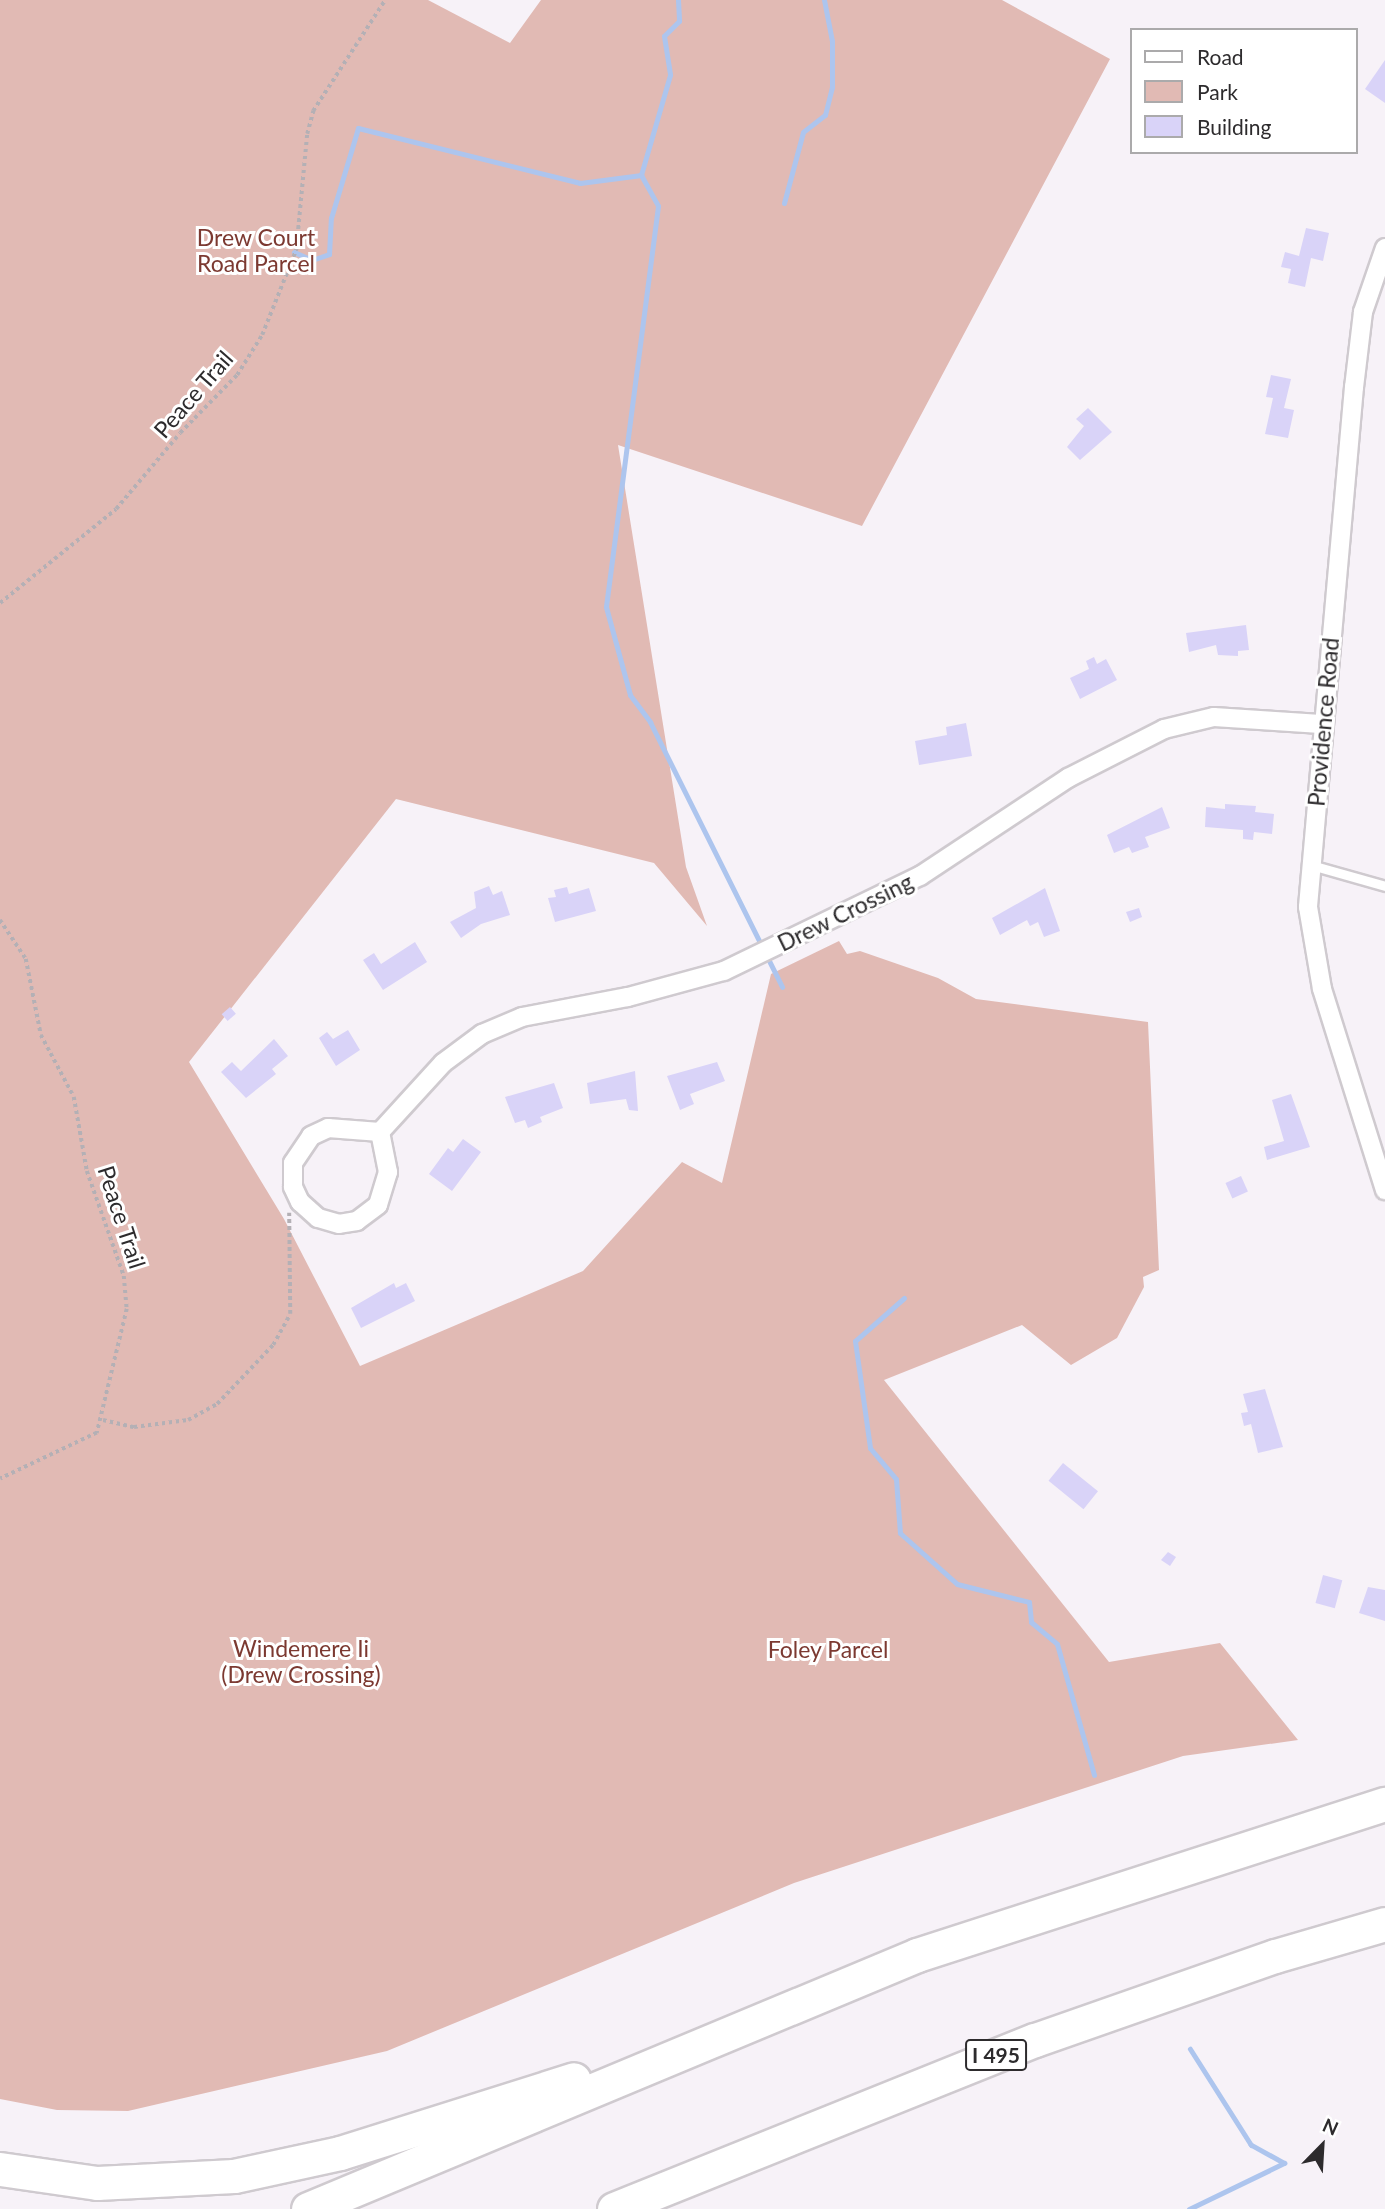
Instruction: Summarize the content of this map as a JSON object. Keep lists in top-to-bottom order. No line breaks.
{"streets":{"highway":["I 495"],"street":["Providence Road","Drew Crossing"],"path":["Peace Trail"]},"crossings":[["Providence Road","Drew Crossing"]],"parks":["Drew Court Road Parcel","Windemere Ii (Drew Crossing)","Foley Parcel"],"legend":["Road","Park","Building"],"north":"top right"}
